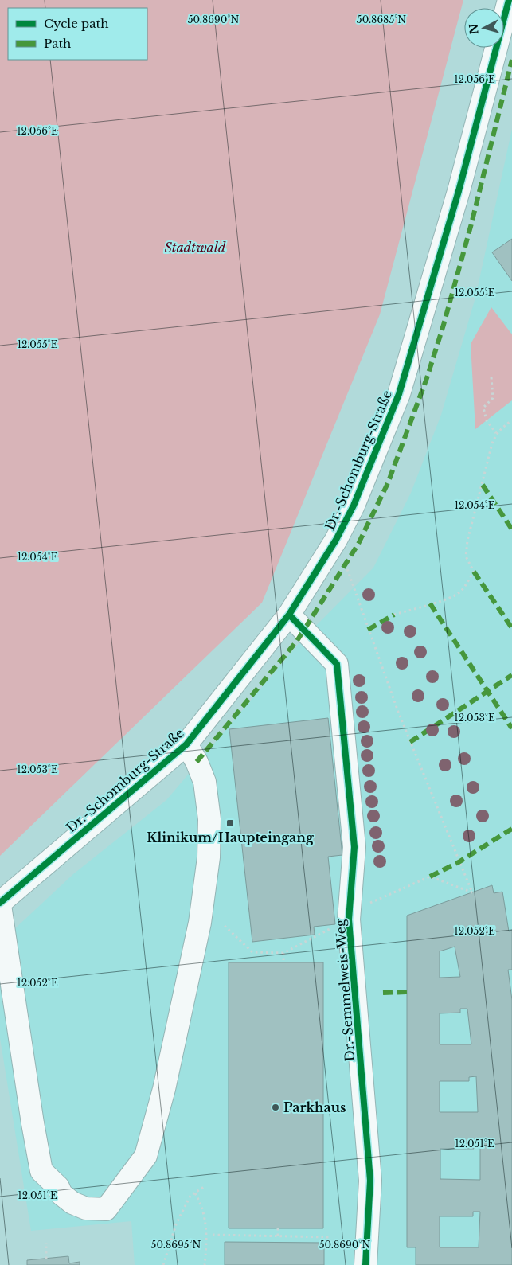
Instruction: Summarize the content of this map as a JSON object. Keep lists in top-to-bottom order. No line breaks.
{"streets":{"street":["Dr.-Schomburg-Straße","Dr.-Semmelweis-Weg"]},"crossings":[["Dr.-Schomburg-Straße","Dr.-Semmelweis-Weg"]],"parks":["Stadtwald"],"places":{"transit":["Klinikum/Haupteingang"],"other":["Parkhaus"]},"legend":["Cycle path","Path"],"north":"left","coordinates":["50.8690°N","50.8685°N","12.056°E","12.055°E","12.054°E","12.053°E","12.052°E","12.051°E","50.8695°N"]}
